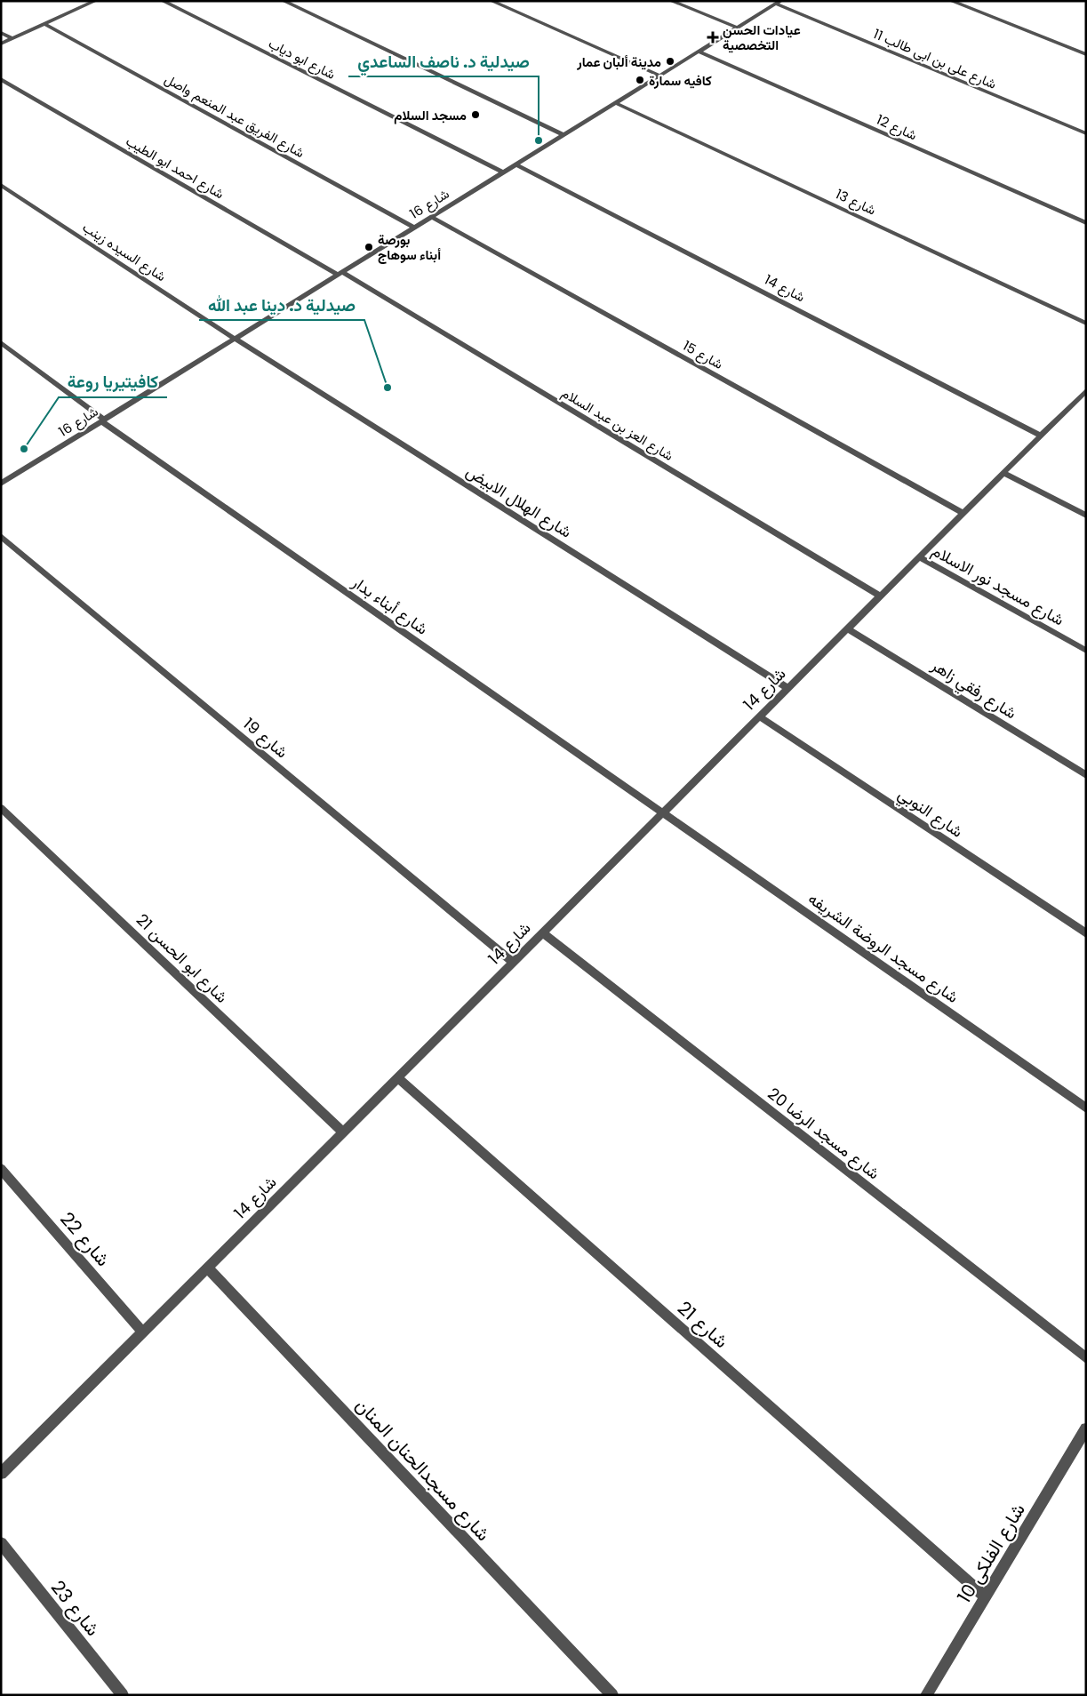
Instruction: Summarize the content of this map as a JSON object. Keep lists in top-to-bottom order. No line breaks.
{"streets":{"street":["شارع ابو دياب","شارع على بن ابى طالب 11","شارع الفريق عبد المنعم واصل","شارع 12","شارع احمد ابو الطيب","شارع 13","شارع 16","شارع السيده زينب","شارع 14","شارع 15","شارع العز بن عبد السلام","شارع الهلال الابيض","شارع مسجد نور الاسلام","شارع أبناء بدار","شارع رفقي زاهر","شارع 19","شارع النوبي","شارع مسجد الروضة الشريفه","شارع ابو الحسن 21","شارع مسجد الرضا 20","شارع 22","شارع 21","شارع مسجدالحنان المنان","شارع الفلكى 10","شارع 23"]},"crossings":[["شارع ابو دياب","شارع 16"],["شارع على بن ابى طالب 11","شارع 16"],["شارع الفريق عبد المنعم واصل","شارع 16"],["شارع 12","شارع 16"],["شارع احمد ابو الطيب","شارع 16"],["شارع احمد ابو الطيب","شارع العز بن عبد السلام"],["شارع 13","شارع 16"],["شارع 16","شارع السيده زينب"],["شارع 16","شارع 14"],["شارع 16","شارع 15"],["شارع 16","شارع العز بن عبد السلام"],["شارع 16","شارع الهلال الابيض"],["شارع 16","شارع أبناء بدار"],["شارع السيده زينب","شارع الهلال الابيض"],["شارع 14","شارع 15"],["شارع 14","شارع العز بن عبد السلام"],["شارع 14","شارع الهلال الابيض"],["شارع 14","شارع مسجد نور الاسلام"],["شارع 14","شارع أبناء بدار"],["شارع 14","شارع رفقي زاهر"],["شارع 14","شارع 19"],["شارع 14","شارع النوبي"],["شارع 14","شارع مسجد الروضة الشريفه"],["شارع 14","شارع ابو الحسن 21"],["شارع 14","شارع مسجد الرضا 20"],["شارع 14","شارع 22"],["شارع 14","شارع 21"],["شارع 14","شارع مسجدالحنان المنان"],["شارع أبناء بدار","شارع مسجد الروضة الشريفه"],["شارع 21","شارع الفلكى 10"]],"places":{"health":["عيادات الحسن التخصصية"],"other":["مدينة ألبان عمار","كافيه سمارة","مسجد السلام","صيدلية د. ناصف الساعدي","بورصة أبناء سوهاج","صيدلية د. دينا عبد الله","كافيتيريا روعة"]}}
